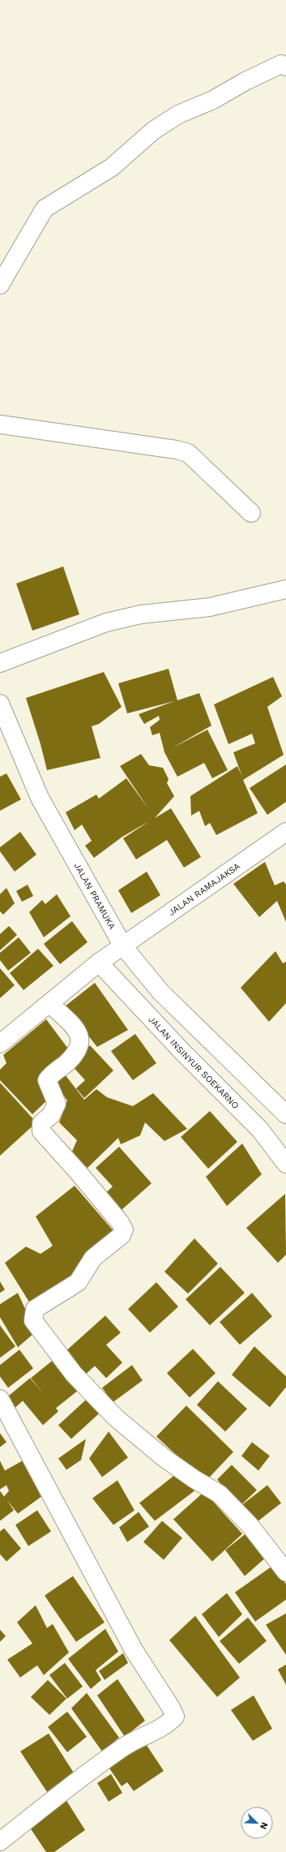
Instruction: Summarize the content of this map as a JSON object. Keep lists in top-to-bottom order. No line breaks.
{"streets":{"street":["JALAN RAMAJAKSA","JALAN PRAMUKA","JALAN INSINYUR SOEKARNO"]},"crossings":[["JALAN RAMAJAKSA","JALAN PRAMUKA"]],"north":"bottom right"}
